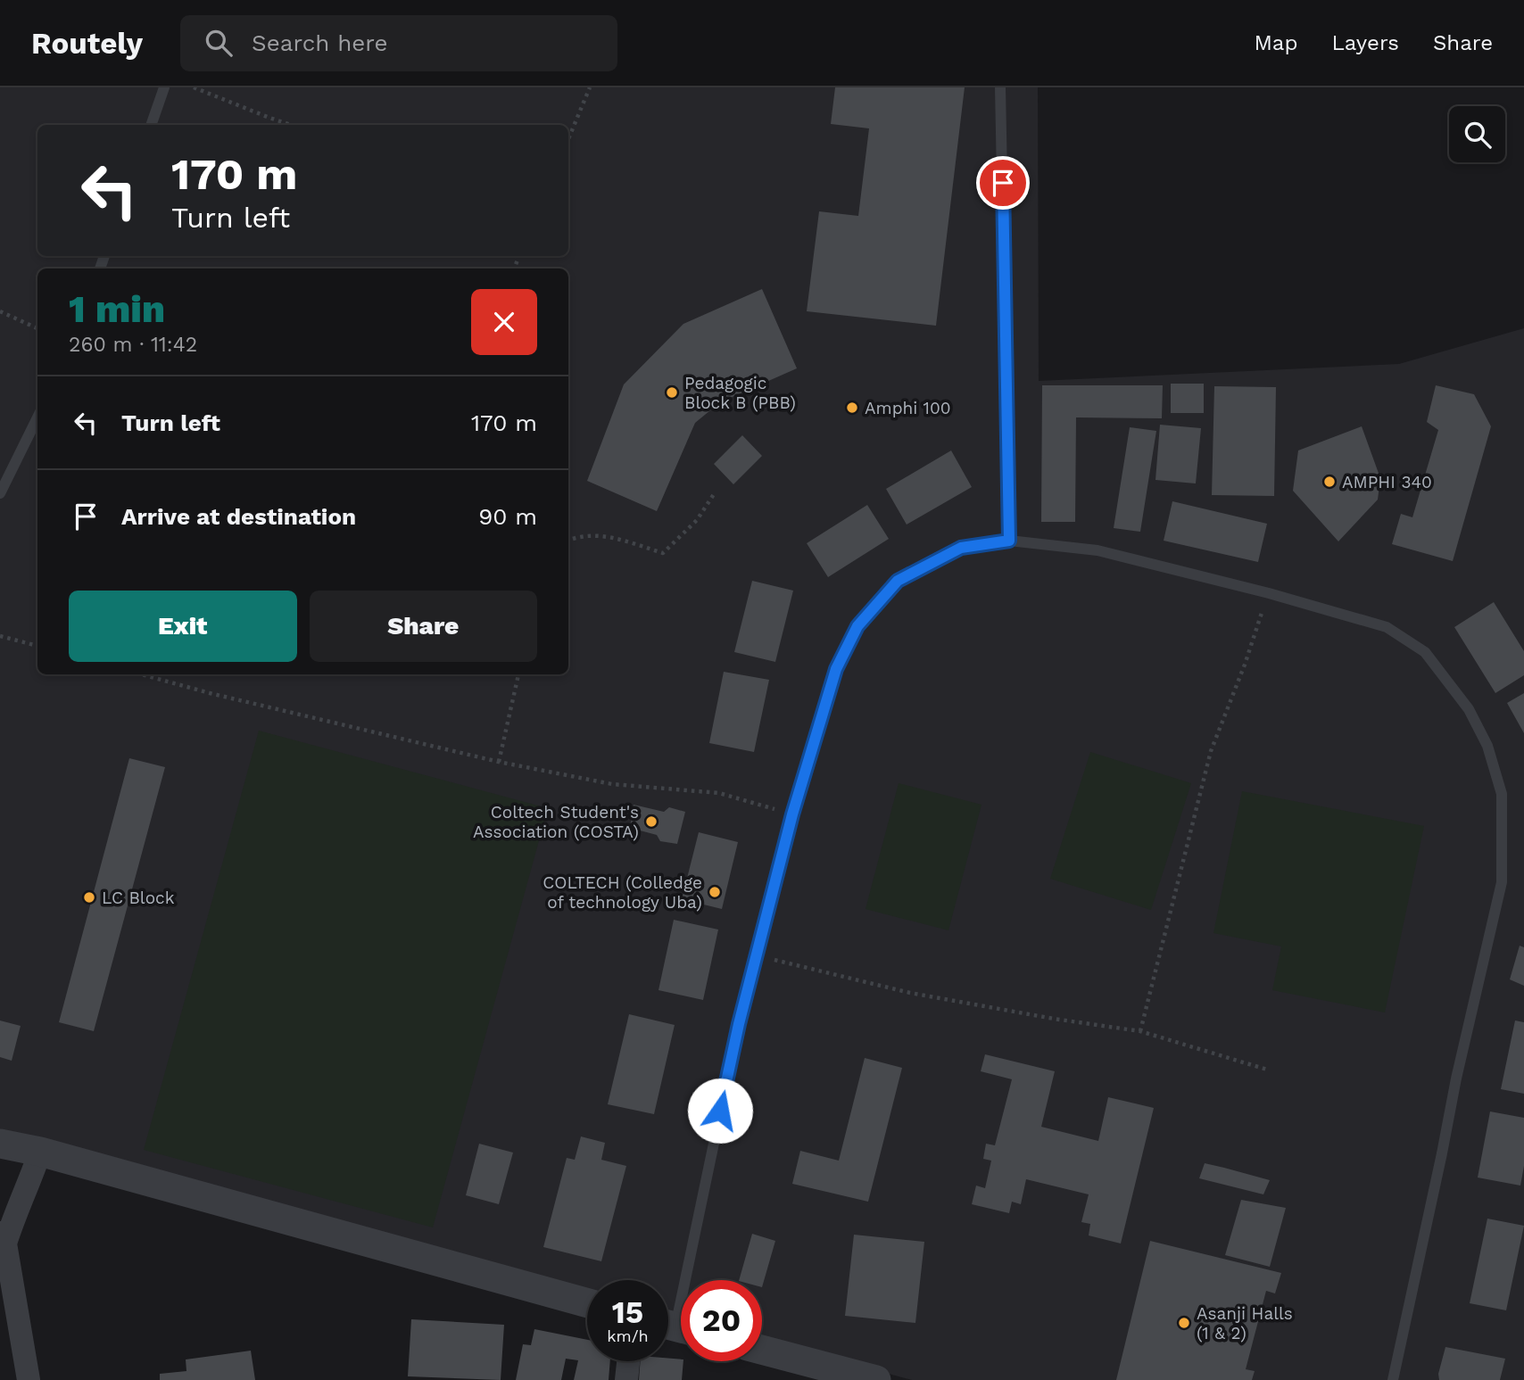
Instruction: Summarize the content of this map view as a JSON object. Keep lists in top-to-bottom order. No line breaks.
{"places":["Pedagogic Block B (PBB)","Amphi 100","AMPHI 340","Coltech Student's Association (COSTA)","COLTECH (Colledge of technology Uba)","LC Block","Asanji Halls (1 & 2)"],"page":{"header":"Routely","search":"Search here","nav":["Map","Layers","Share"],"turn":["170 m","Turn left"],"heading":["1 min","260 m · 11:42"],"list":[{"name":"Turn left","value":"170 m"},{"name":"Arrive at destination","value":"90 m"}],"buttons":["Exit","Share"],"speed":"15 km/h","limit":"20"}}
